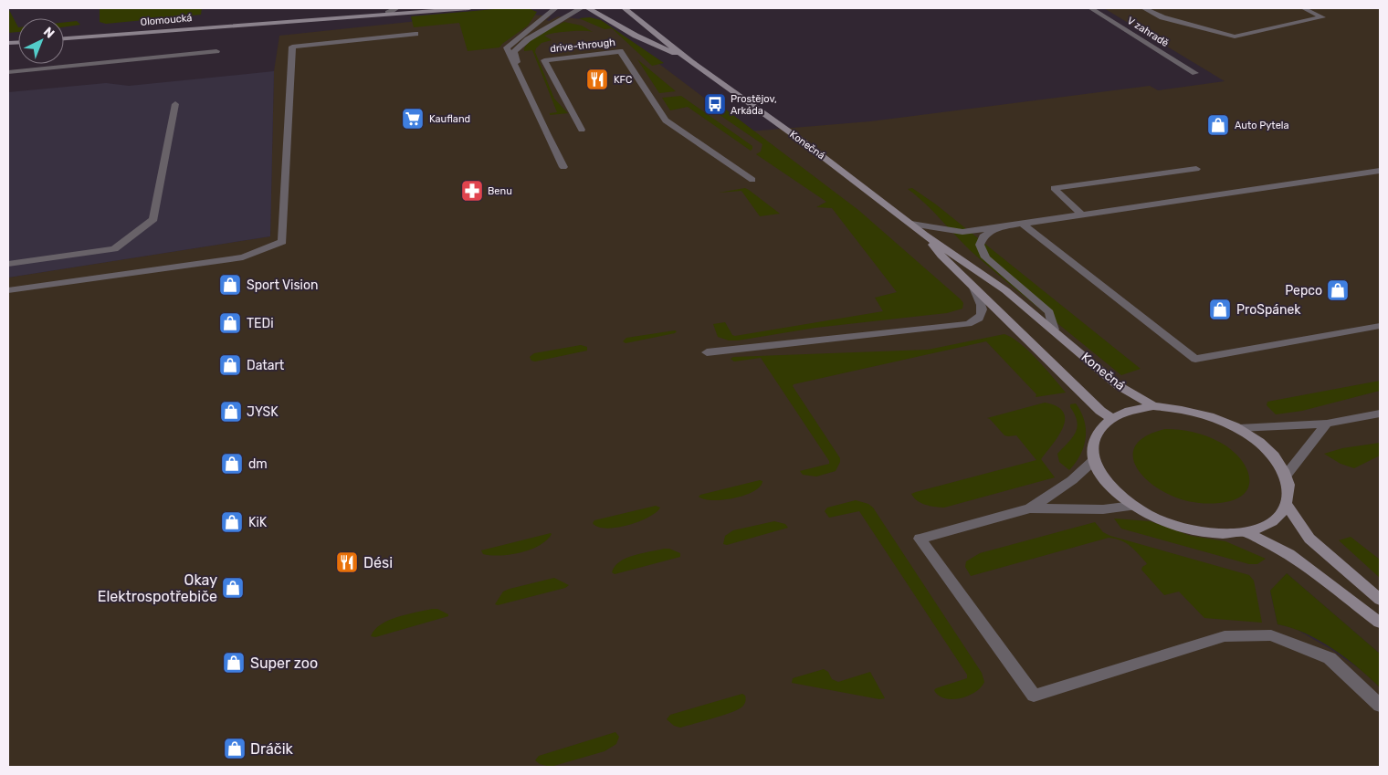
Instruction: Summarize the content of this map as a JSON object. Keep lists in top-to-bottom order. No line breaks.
{"streets":{"main road":["Olomoucká","Konečná"],"street":["V zahradě","drive-through"]},"places":{"restaurant":["KFC","Dési"],"bus stop":["Prostějov, Arkáda"],"supermarket":["Kaufland"],"shop":["Auto Pytela","Sport Vision","Pepco","ProSpánek","TEDi","Datart","JYSK","dm","KiK","Okay Elektrospotřebiče","Super zoo","Dráčik"],"pharmacy":["Benu"]},"north":"top right"}
